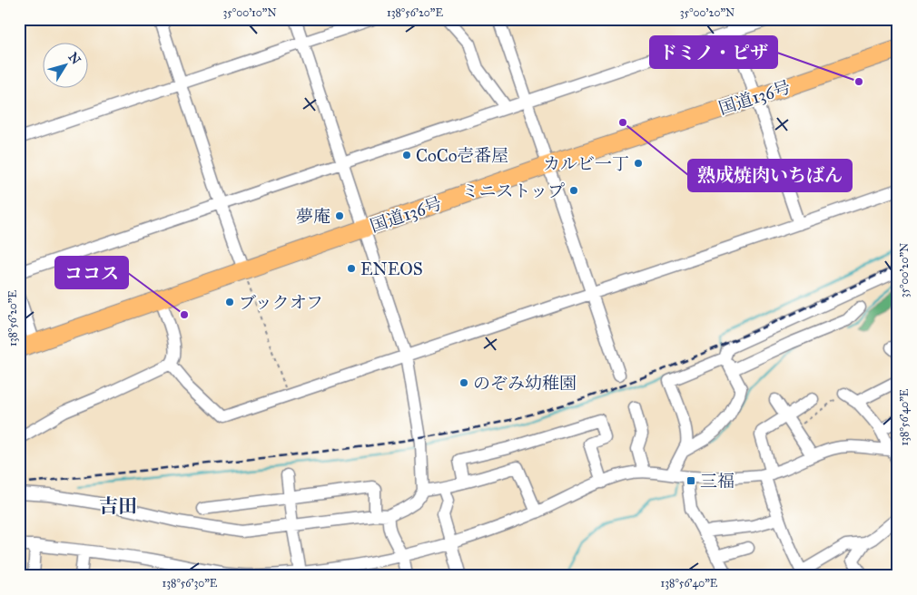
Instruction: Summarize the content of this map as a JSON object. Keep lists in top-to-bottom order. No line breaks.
{"streets":{"highway":["国道136号"]},"districts":["吉田"],"places":{"other":["ドミノ・ピザ","熟成焼肉いちばん","CoCo壱番屋","カルビ一丁","ミニストップ","夢庵","ENEOS","ブックオフ","ココス","のぞみ幼稚園"],"transit":["三福"]},"north":"top right","coordinates":["35°00'10\"N","138°56'20\"E","35°00'20\"N","138°56'40\"E","138°56'30\"E"]}
